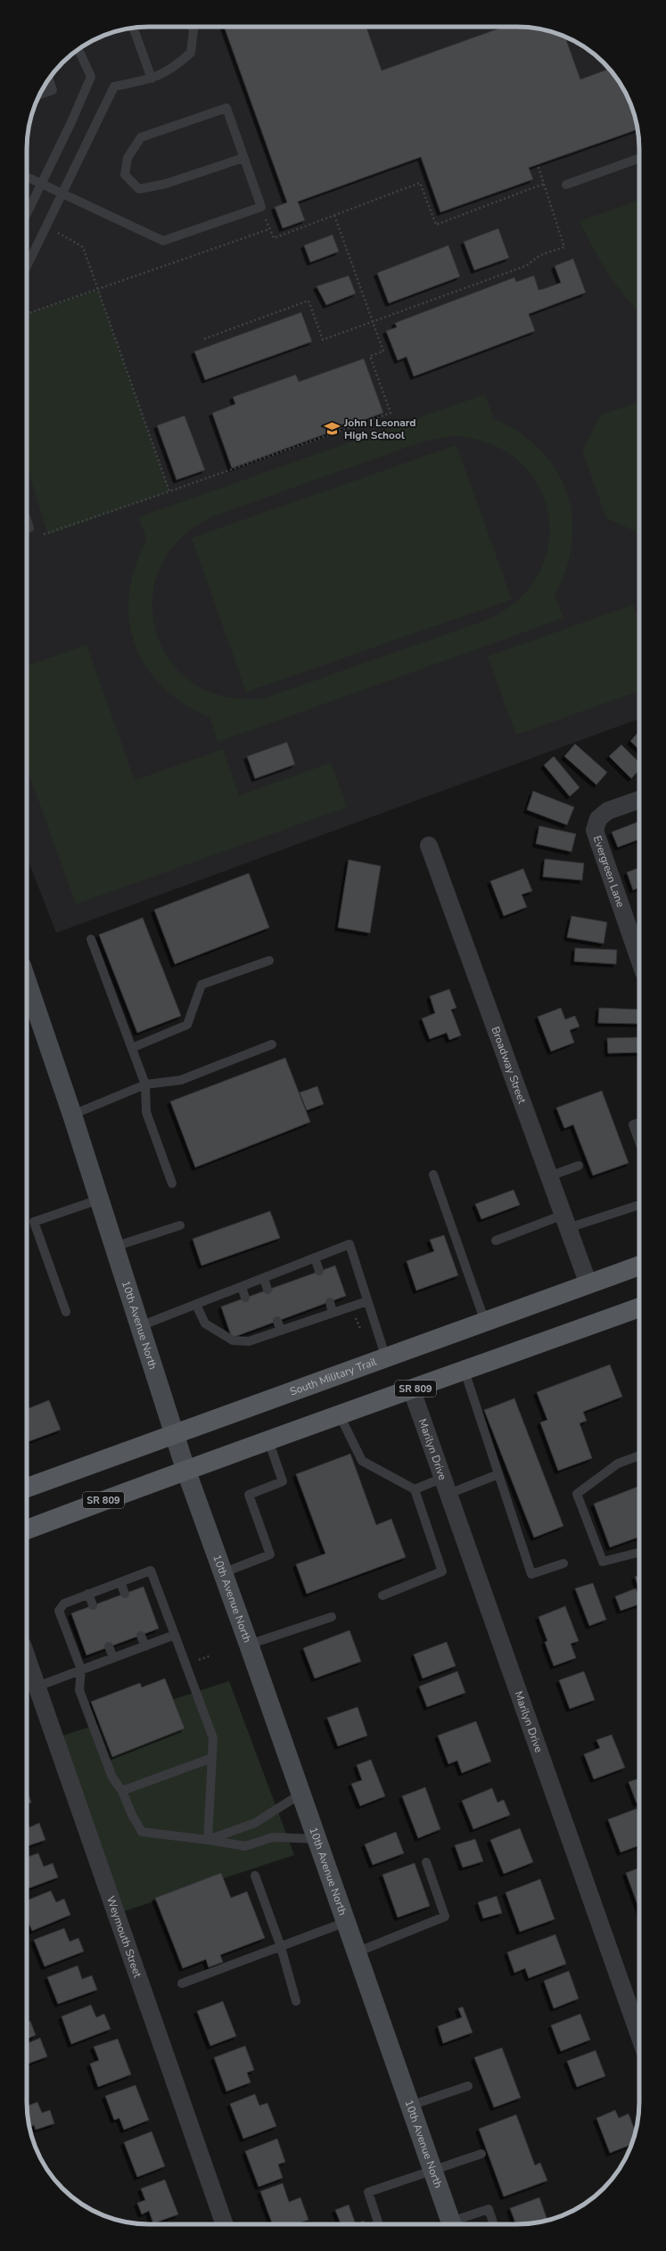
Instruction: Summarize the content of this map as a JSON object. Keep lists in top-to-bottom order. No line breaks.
{"streets":{"main road":["South Military Trail","SR 809"],"street":["Evergreen Lane","Broadway Street","10th Avenue North","Marilyn Drive","Weymouth Street"]},"crossings":[["Broadway Street","South Military Trail"],["10th Avenue North","South Military Trail"],["10th Avenue North","SR 809"],["SR 809","Marilyn Drive"]],"places":{"school or university":["John I Leonard High School"]}}
